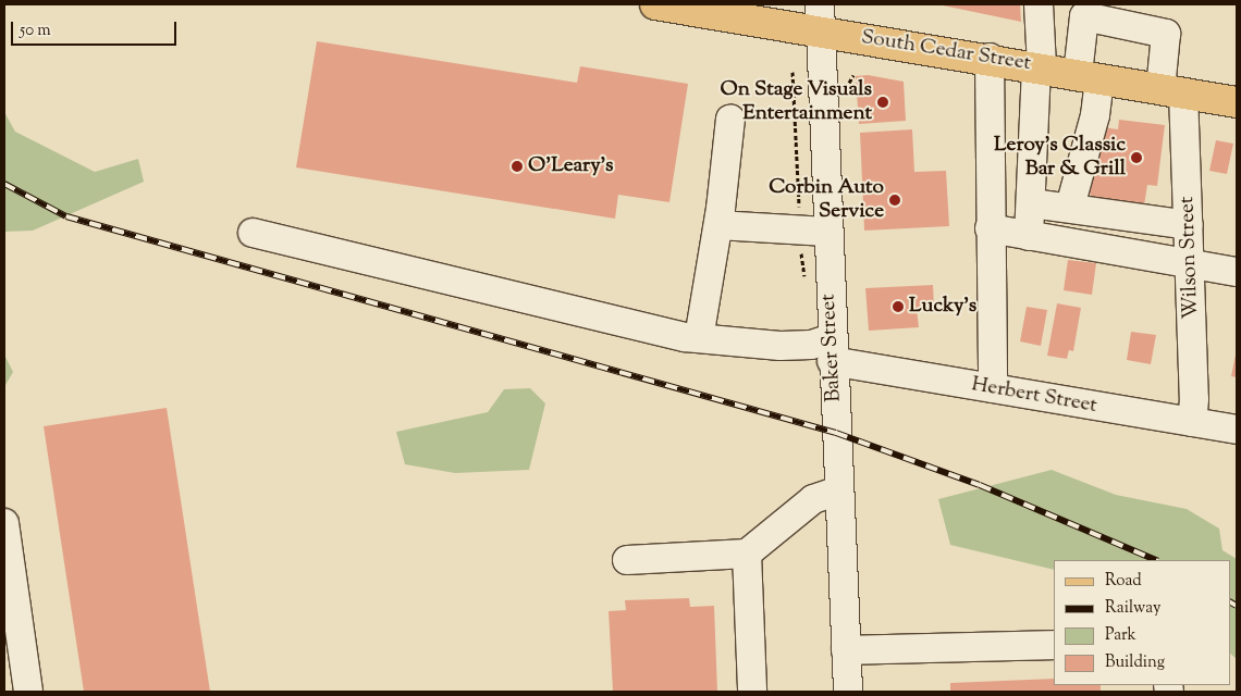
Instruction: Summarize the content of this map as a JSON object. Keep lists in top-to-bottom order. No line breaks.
{"streets":{"main road":["South Cedar Street"],"street":["Wilson Street","Baker Street","Herbert Street"]},"crossings":[["South Cedar Street","Wilson Street"],["South Cedar Street","Baker Street"],["Wilson Street","Herbert Street"],["Baker Street","Herbert Street"]],"places":["On Stage Visuals Entertainment","Leroy's Classic Bar & Grill","O'Leary's","Corbin Auto Service","Lucky's"],"legend":["Road","Railway","Park","Building"],"scale_bar":"50 m"}
